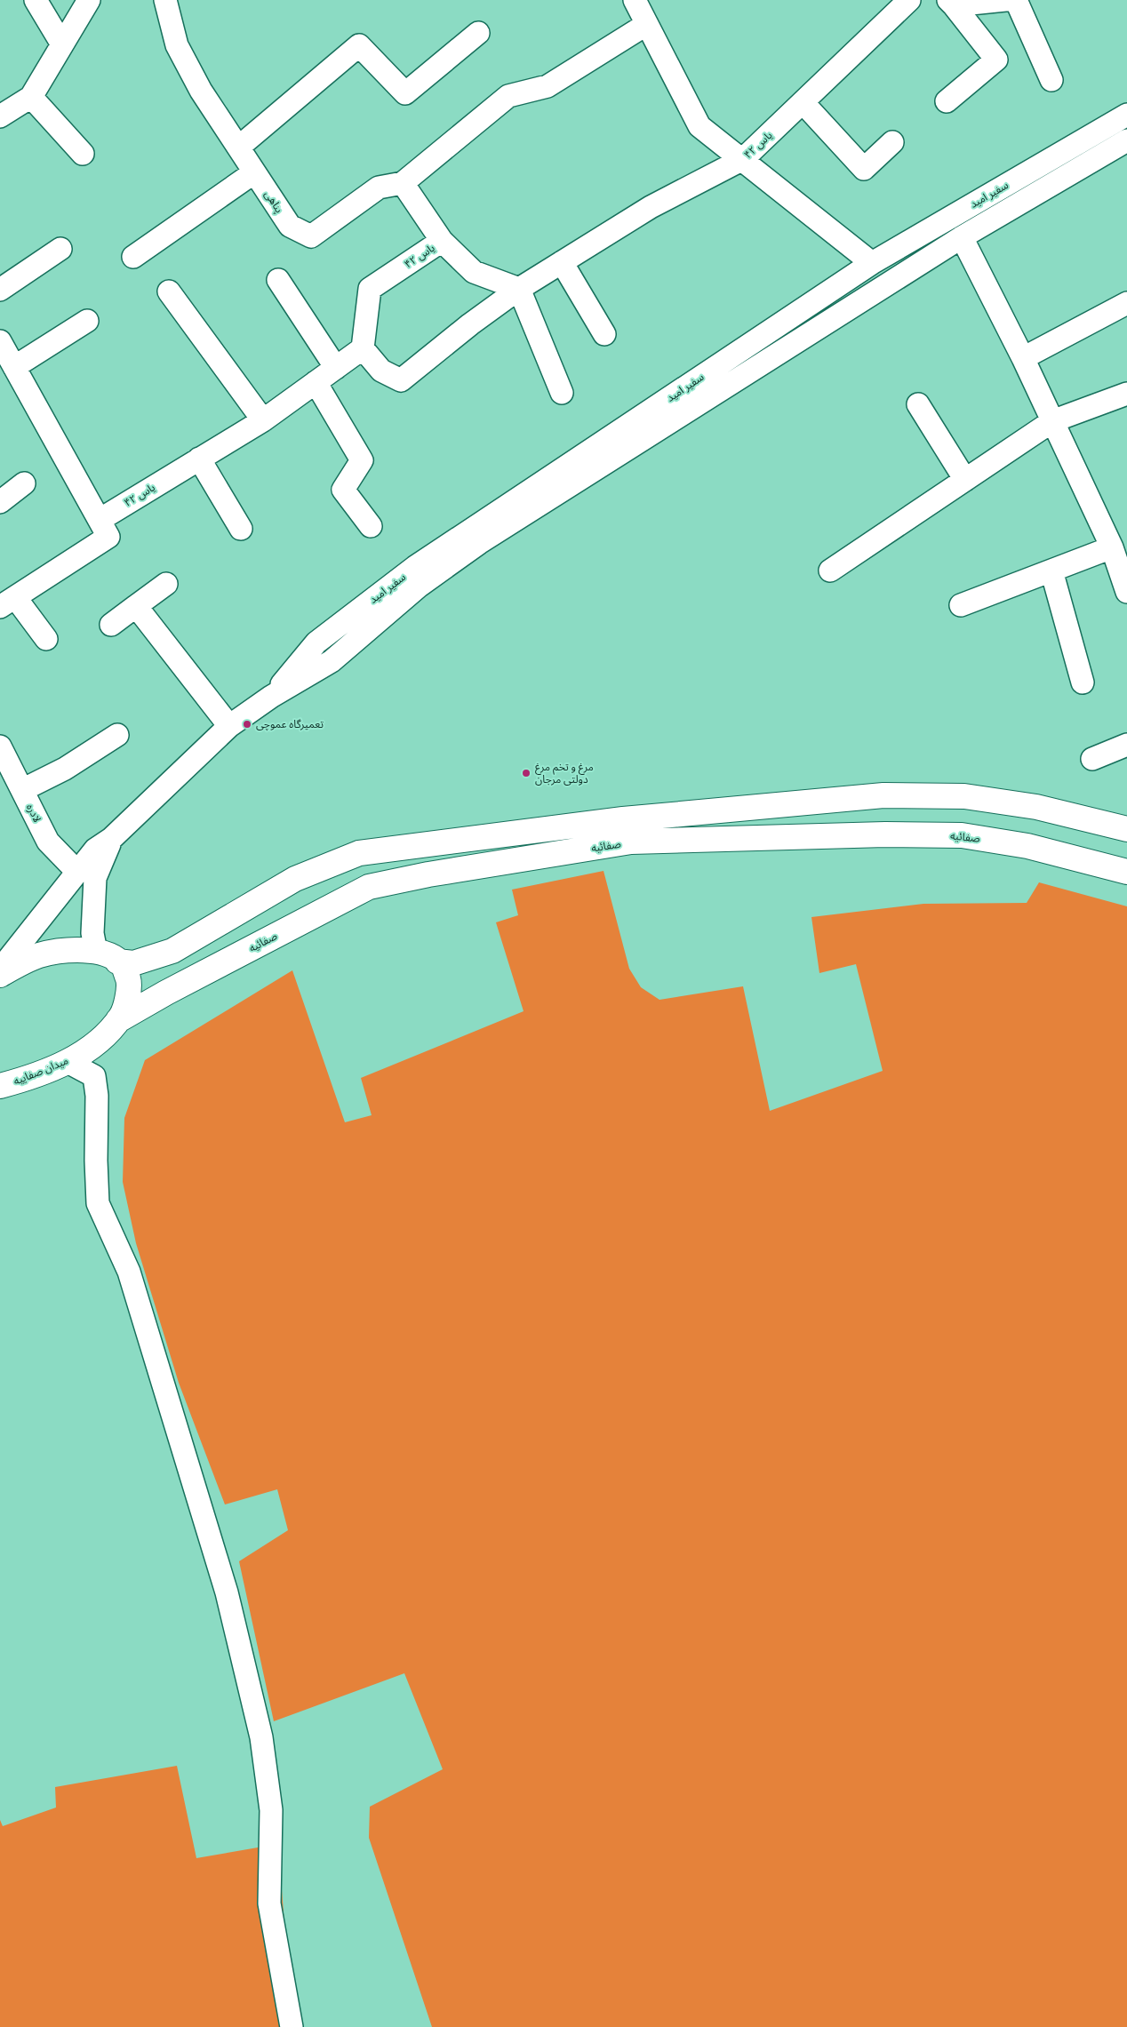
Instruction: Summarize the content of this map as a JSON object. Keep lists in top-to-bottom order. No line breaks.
{"streets":{"main road":["صفائیه","میدان صفاییه"],"street":["یاس ۴۲","سفیر امید","پناهی","لادره"]},"crossings":[["سفیر امید","لادره"],["صفائیه","میدان صفاییه"]],"places":["تعمیرگاه عموچی","مرغ و تخم مرغ دولتی مرجان"]}
